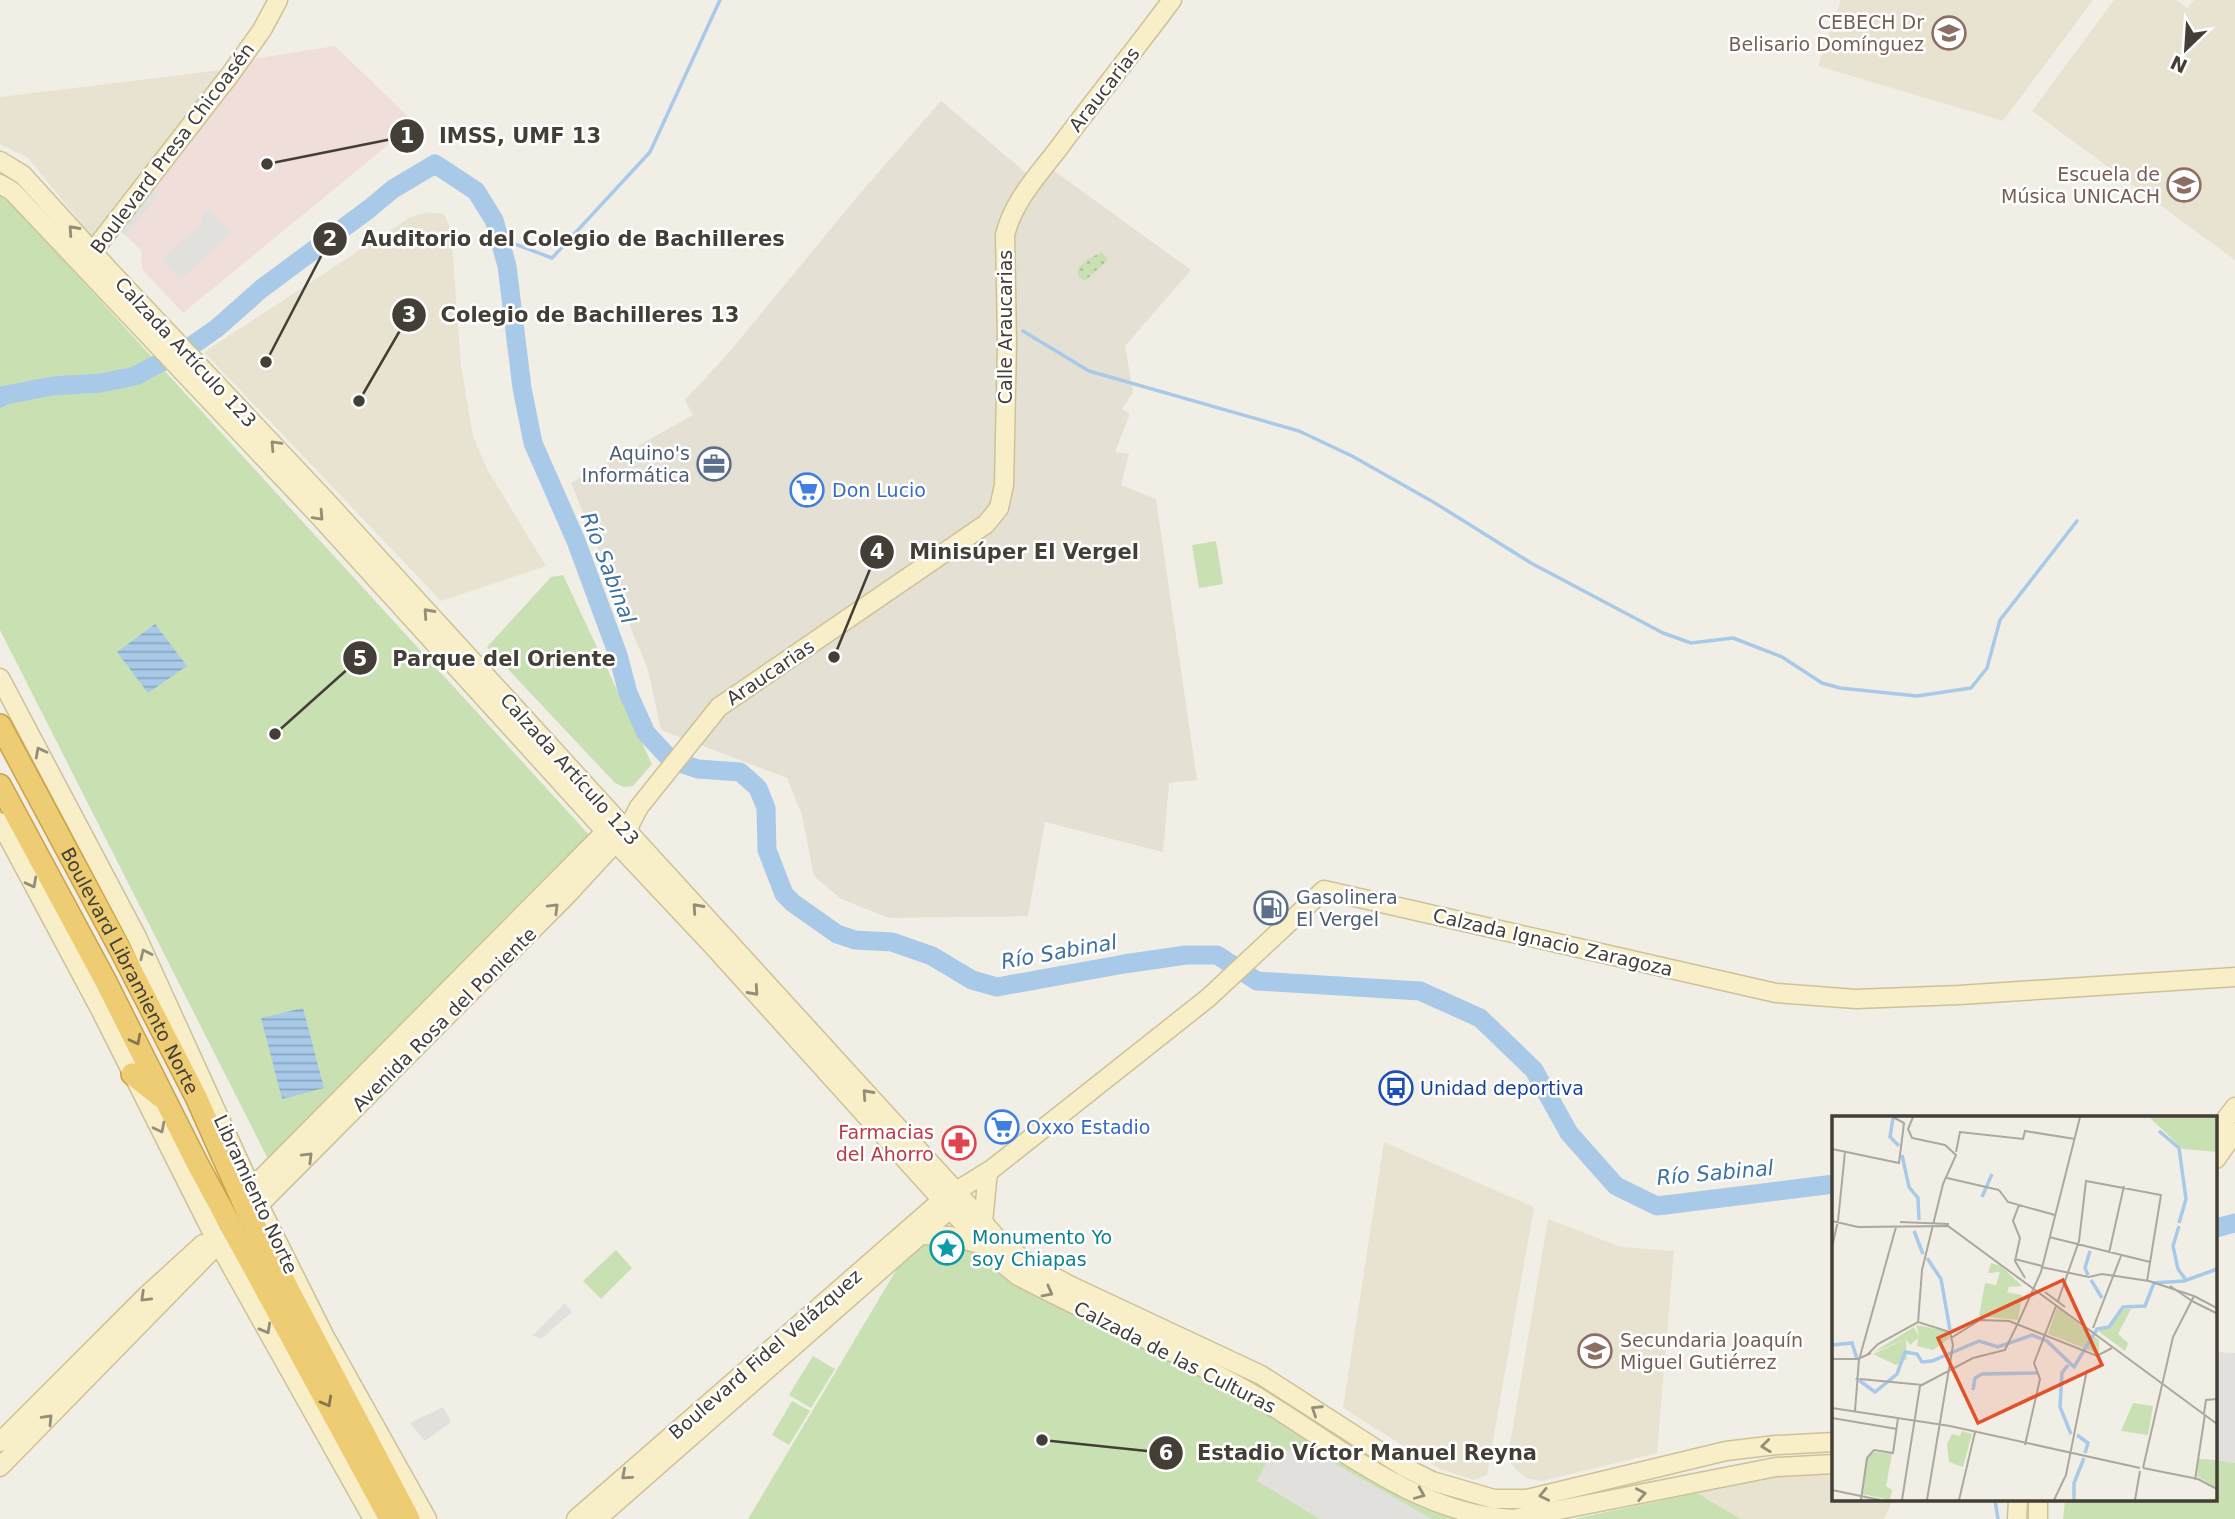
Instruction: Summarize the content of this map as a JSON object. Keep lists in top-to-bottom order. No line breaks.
{"streets":{"highway":["Boulevard Libramiento Norte"],"street":["Araucarias","Boulevard Presa Chicoasén","Calle Araucarias","Calzada Artículo 123","Calzada Ignacio Zaragoza","Avenida Rosa del Poniente","Libramiento Norte","Boulevard Fidel Velázquez","Calzada de las Culturas"]},"crossings":[["Araucarias","Calle Araucarias"],["Araucarias","Calzada Artículo 123"],["Araucarias","Avenida Rosa del Poniente"],["Boulevard Presa Chicoasén","Calzada Artículo 123"],["Calzada Artículo 123","Calzada Ignacio Zaragoza"],["Calzada Artículo 123","Avenida Rosa del Poniente"],["Calzada Artículo 123","Boulevard Fidel Velázquez"],["Calzada Artículo 123","Calzada de las Culturas"],["Calzada Ignacio Zaragoza","Boulevard Fidel Velázquez"],["Calzada Ignacio Zaragoza","Calzada de las Culturas"],["Boulevard Libramiento Norte","Avenida Rosa del Poniente"],["Boulevard Libramiento Norte","Libramiento Norte"],["Avenida Rosa del Poniente","Libramiento Norte"],["Boulevard Fidel Velázquez","Calzada de las Culturas"]],"water":["Río Sabinal"],"places":{"school or university":["CEBECH Dr Belisario Domínguez","Escuela de Música UNICACH","Secundaria Joaquín Miguel Gutiérrez"],"other":["IMSS, UMF 13","Auditorio del Colegio de Bachilleres","Colegio de Bachilleres 13","Minisúper El Vergel","Parque del Oriente","Estadio Víctor Manuel Reyna"],"office":["Aquino's Informática"],"supermarket":["Don Lucio","Oxxo Estadio"],"fuel station":["Gasolinera El Vergel"],"bus stop":["Unidad deportiva"],"pharmacy":["Farmacias del Ahorro"],"place":["Monumento Yo soy Chiapas"]},"north":"bottom left"}
